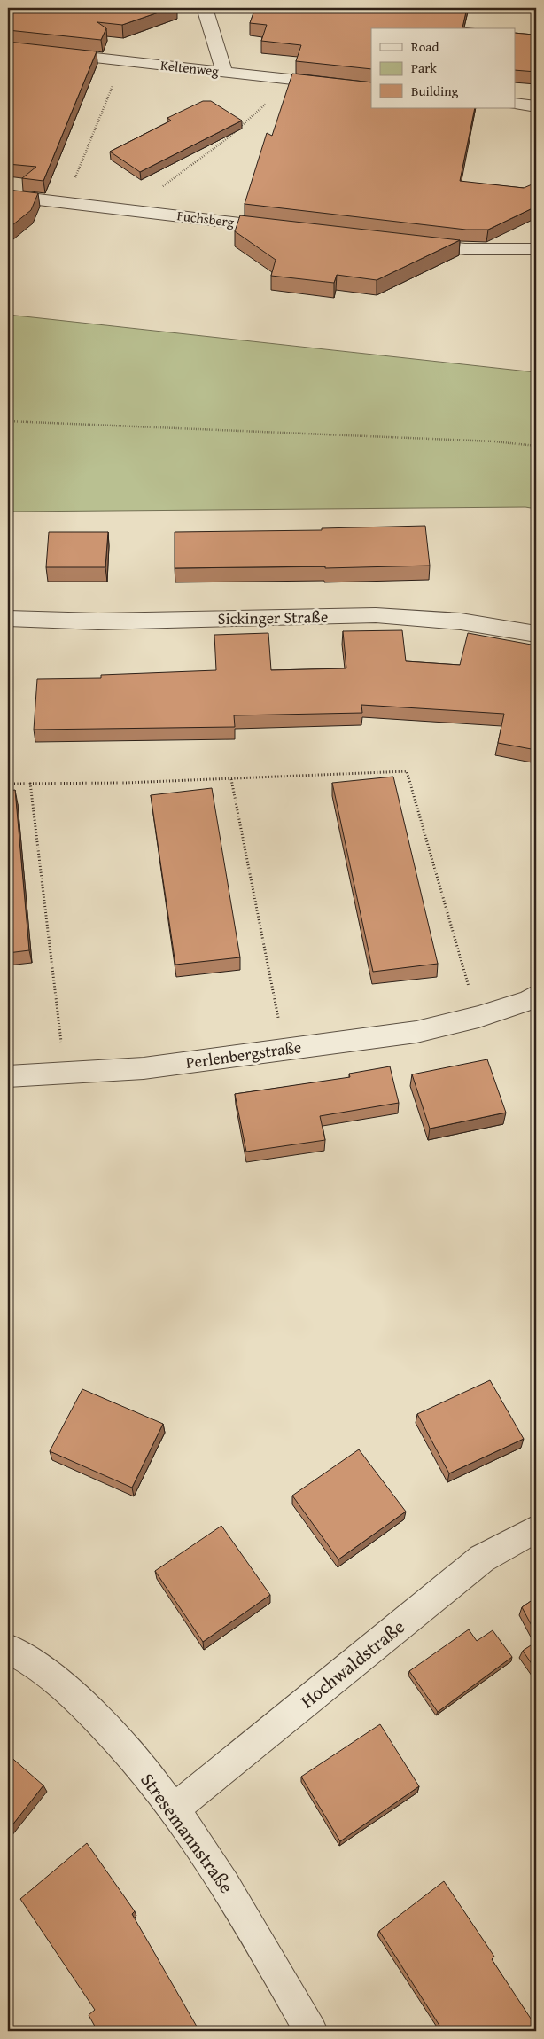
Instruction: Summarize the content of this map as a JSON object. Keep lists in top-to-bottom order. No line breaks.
{"streets":{"street":["Keltenweg","Fuchsberg","Sickinger Straße","Perlenbergstraße","Hochwaldstraße","Stresemannstraße"]},"crossings":[["Hochwaldstraße","Stresemannstraße"]],"legend":["Road","Park","Building"]}
